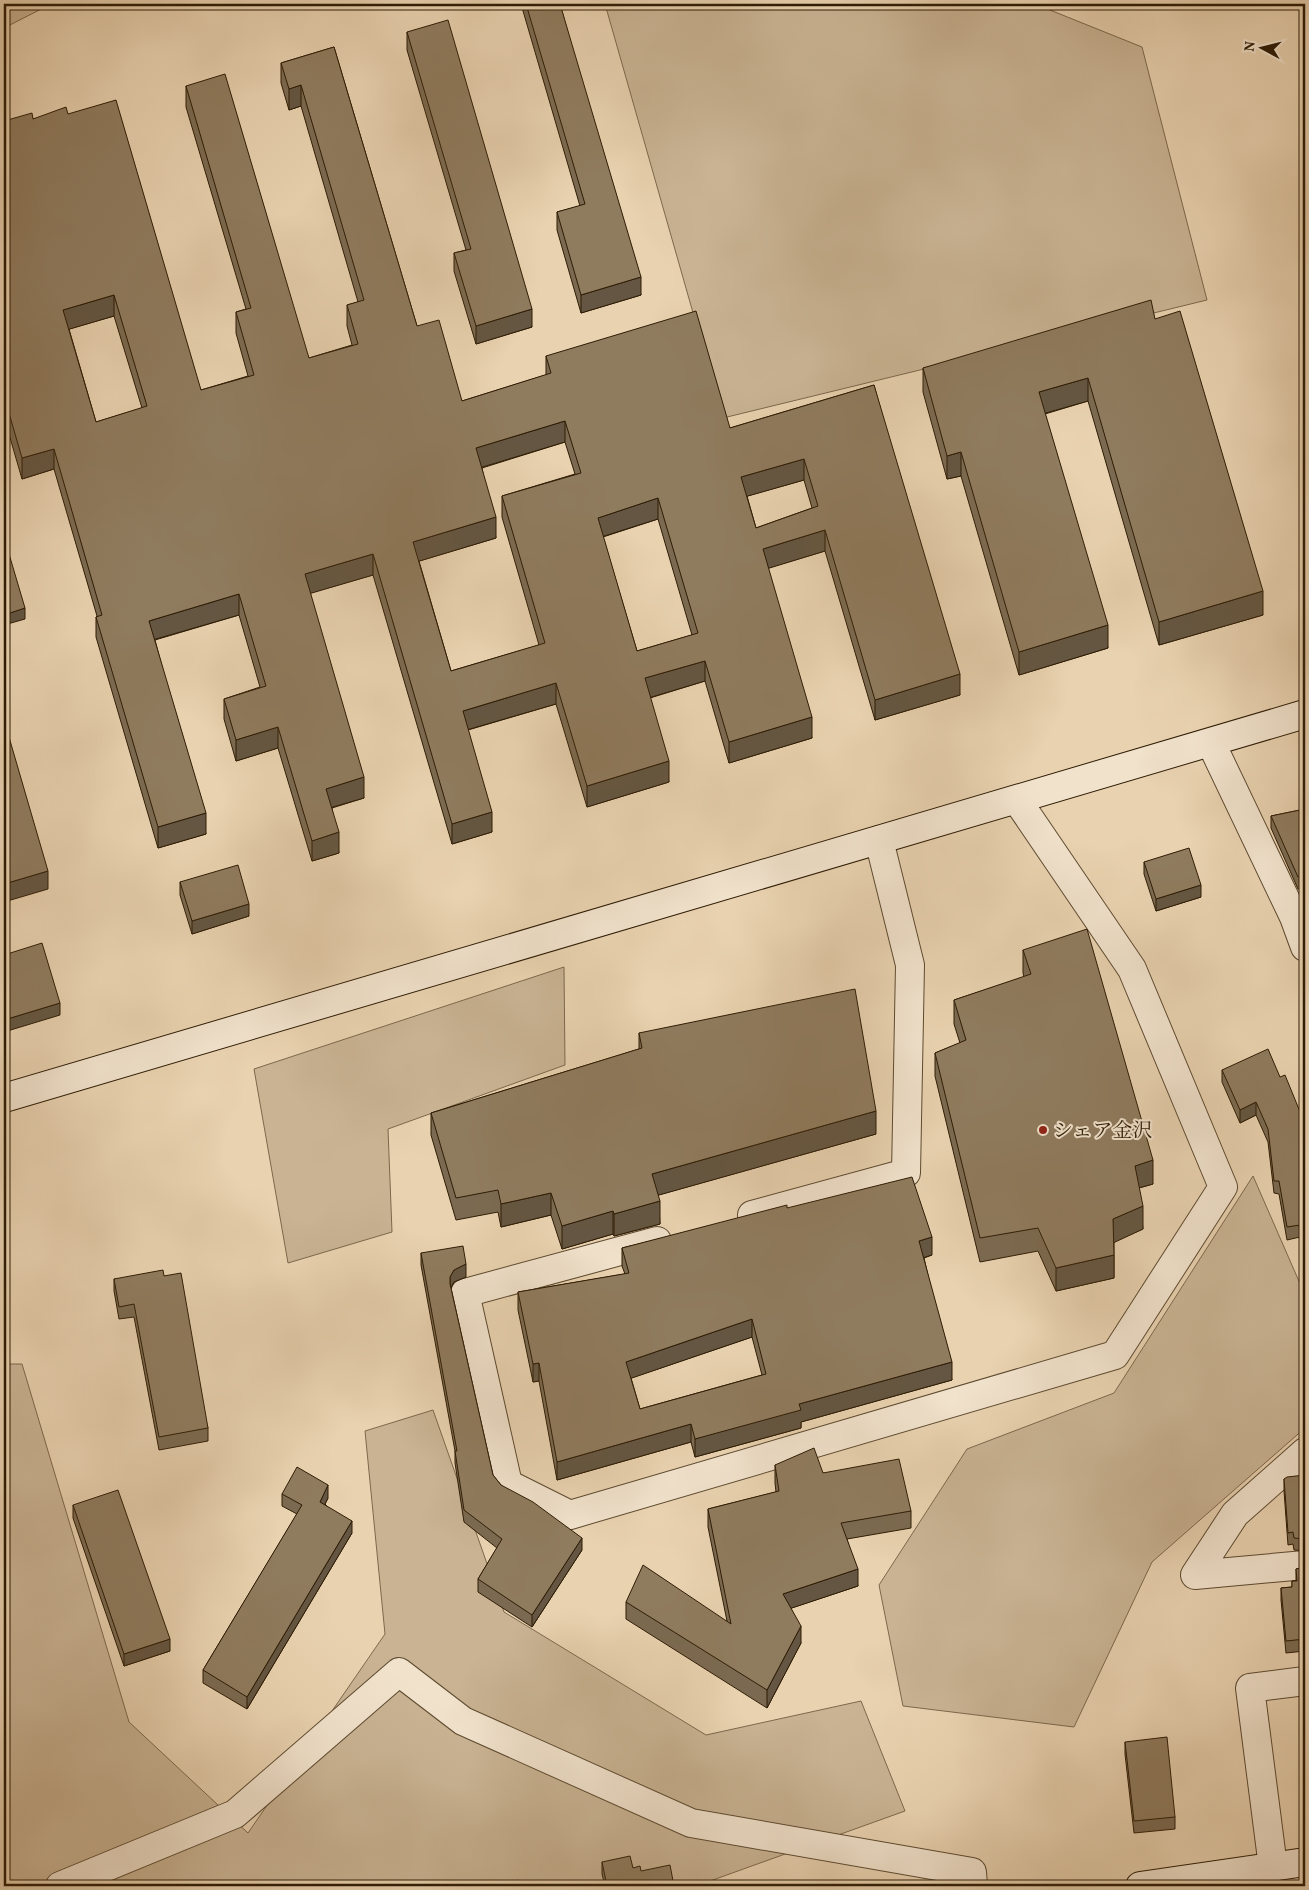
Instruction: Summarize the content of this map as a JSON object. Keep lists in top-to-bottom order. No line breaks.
{"places":["シェア金沢"],"north":"left"}
